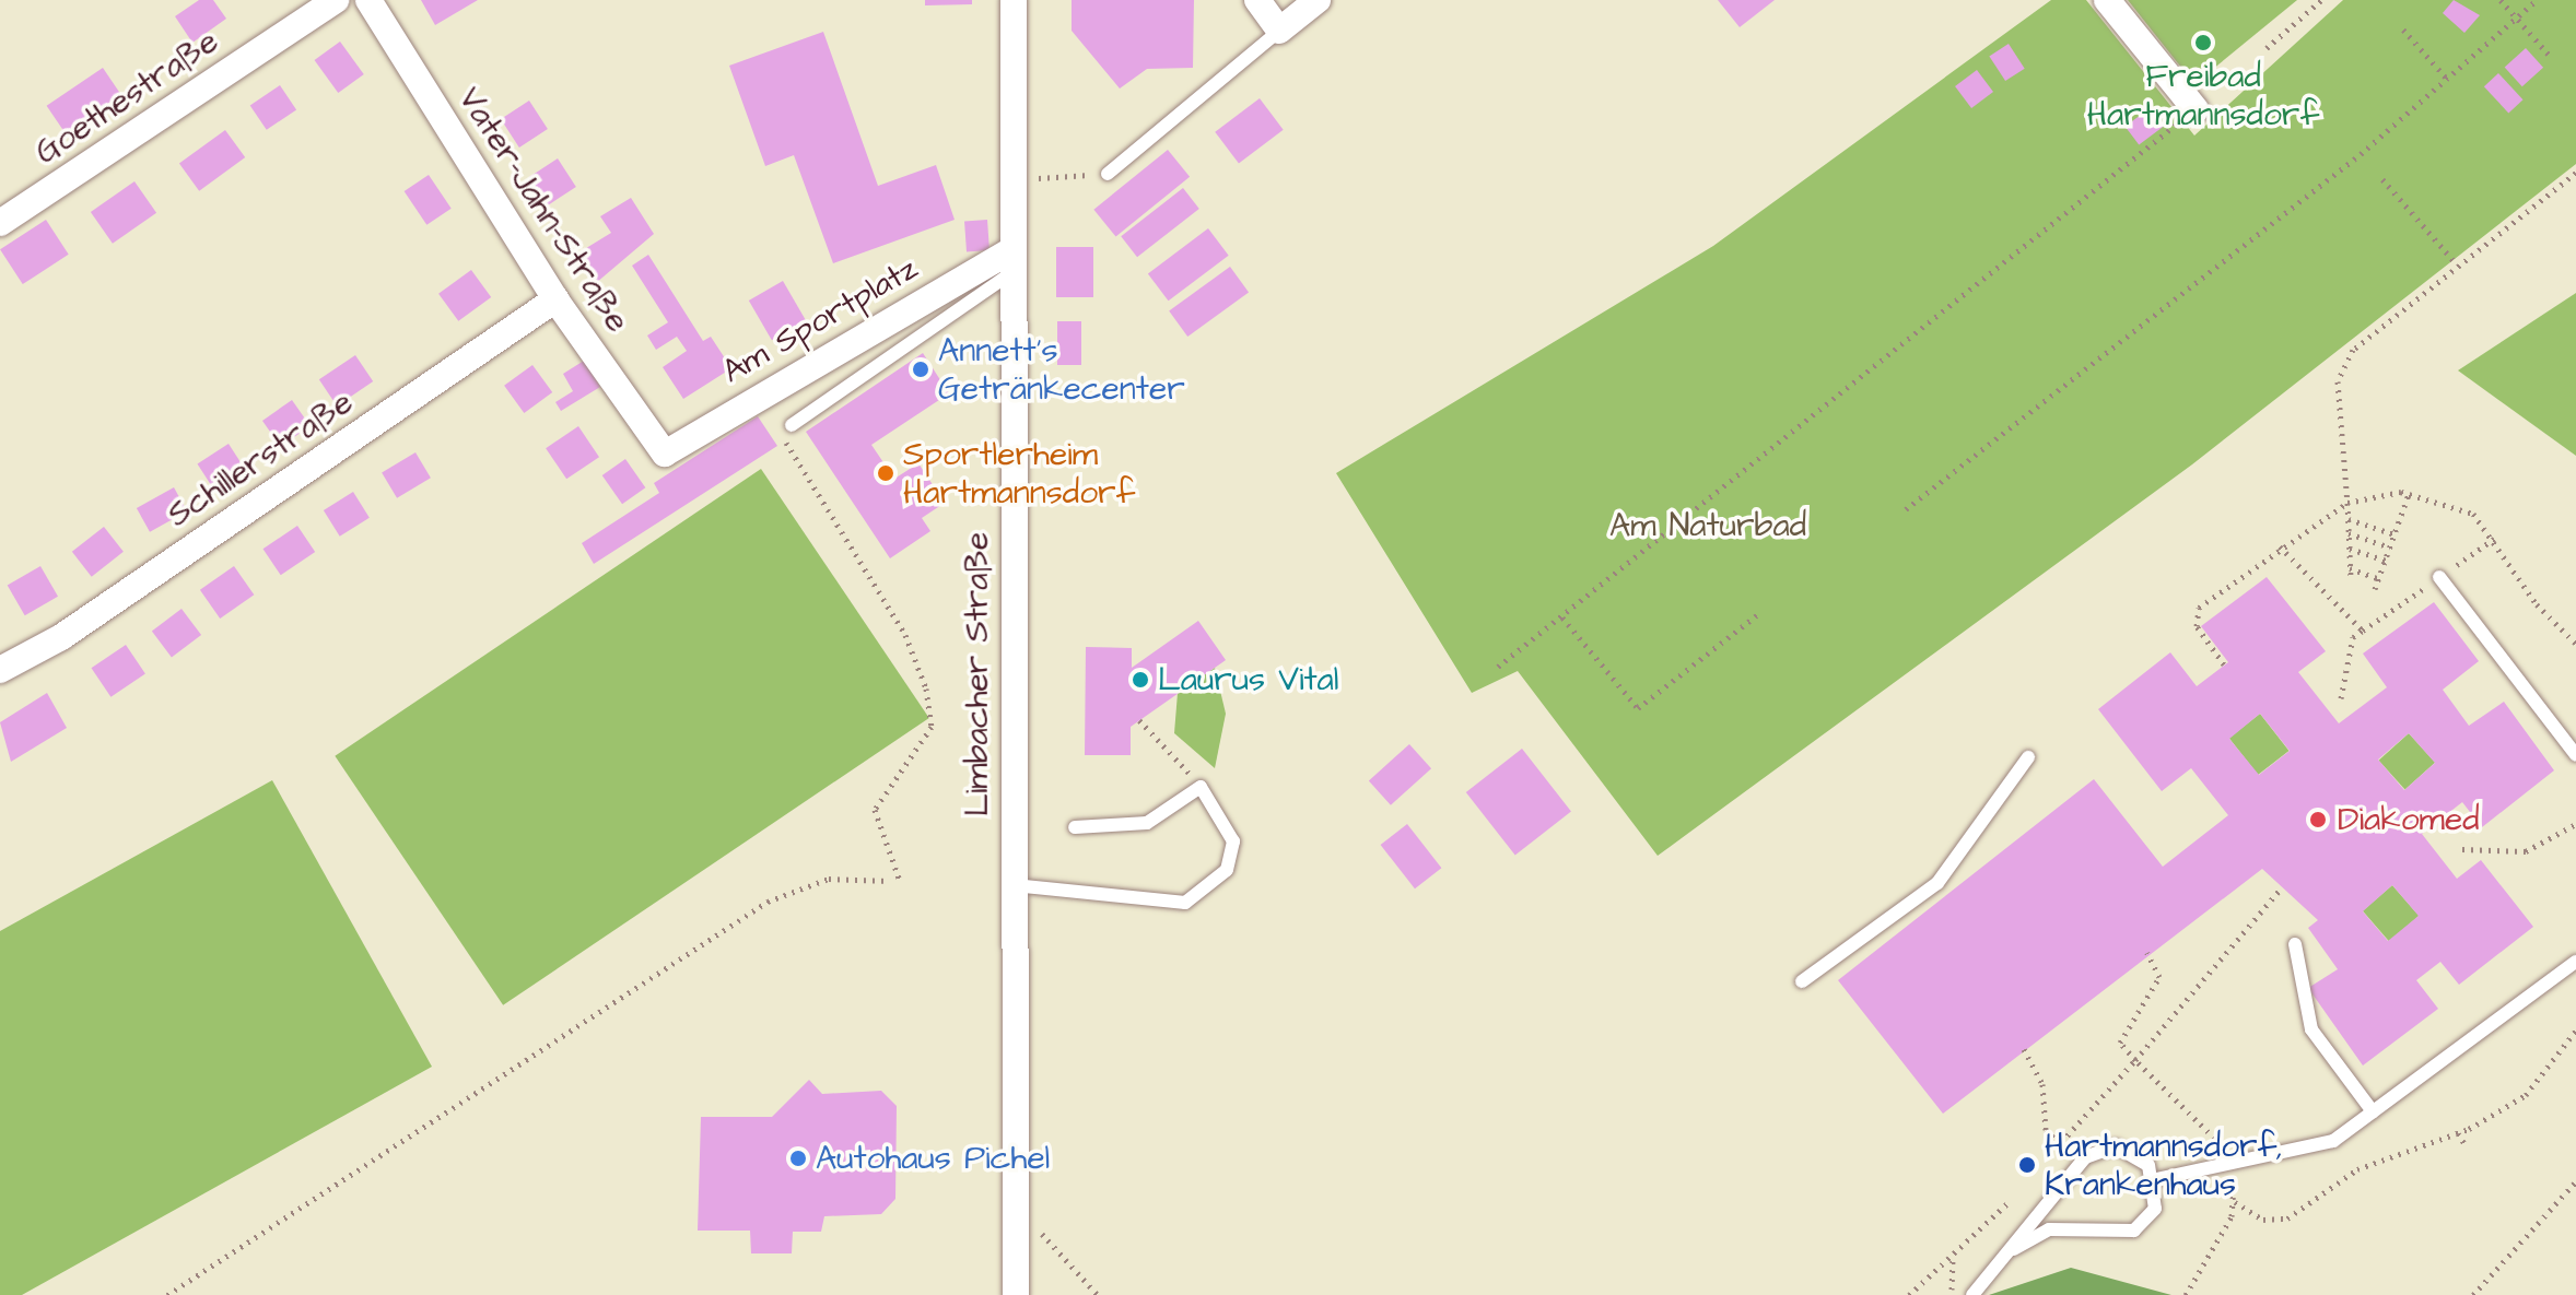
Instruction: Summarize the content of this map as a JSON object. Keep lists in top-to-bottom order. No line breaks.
{"streets":{"street":["Goethestraße","Vater-Jahn-Straße","Am Sportplatz","Schillerstraße","Limbacher Straße"]},"crossings":[["Vater-Jahn-Straße","Am Sportplatz"],["Vater-Jahn-Straße","Schillerstraße"],["Am Sportplatz","Limbacher Straße"]],"parks":["Am Naturbad"],"places":["Freibad Hartmannsdorf","Annett's Getränkecenter","Sportlerheim Hartmannsdorf","Laurus Vital","Diakomed","Autohaus Pichel","Hartmannsdorf, Krankenhaus"]}
